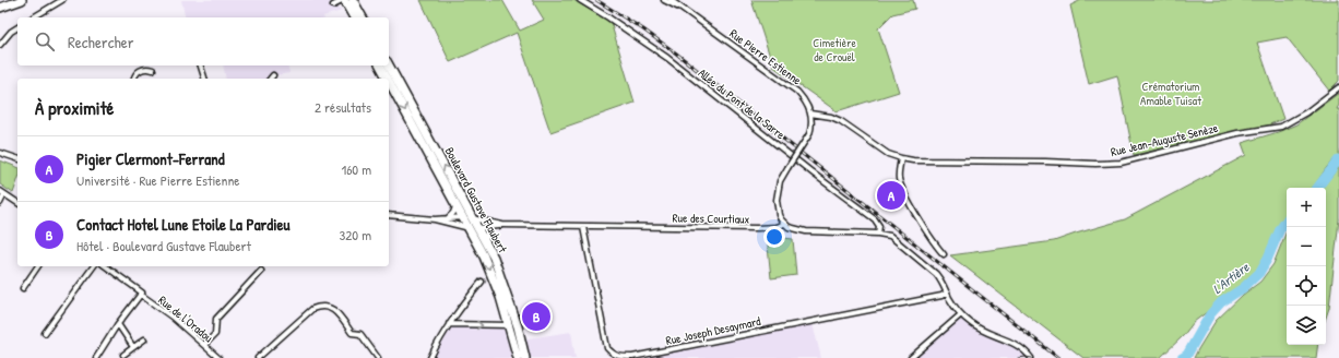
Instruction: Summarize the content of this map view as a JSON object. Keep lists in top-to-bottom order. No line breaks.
{"streets":{"main road":["Boulevard Gustave Flaubert"],"street":["Rue Pierre Estienne","Allée du Pont de la Sarre","Rue Jean-Auguste Senèze","Rue des Courtiaux","Rue de l'Oradou","Rue Joseph Desaymard"]},"crossings":[["Boulevard Gustave Flaubert","Rue des Courtiaux"],["Rue des Courtiaux","Rue Joseph Desaymard"]],"water":["L'Artière"],"parks":["Cimetière de Crouël","Crématorium Amable Tuisat"],"page":{"search":"Rechercher","heading":["À proximité","2 résultats"],"list":[{"mark":"A","name":"Pigier Clermont-Ferrand","note":"Université · Rue Pierre Estienne","value":"160 m"},{"mark":"B","name":"Contact Hotel Lune Etoile La Pardieu","note":"Hôtel · Boulevard Gustave Flaubert","value":"320 m"}],"pins":["A","B"],"map_buttons":["+","−"]}}
